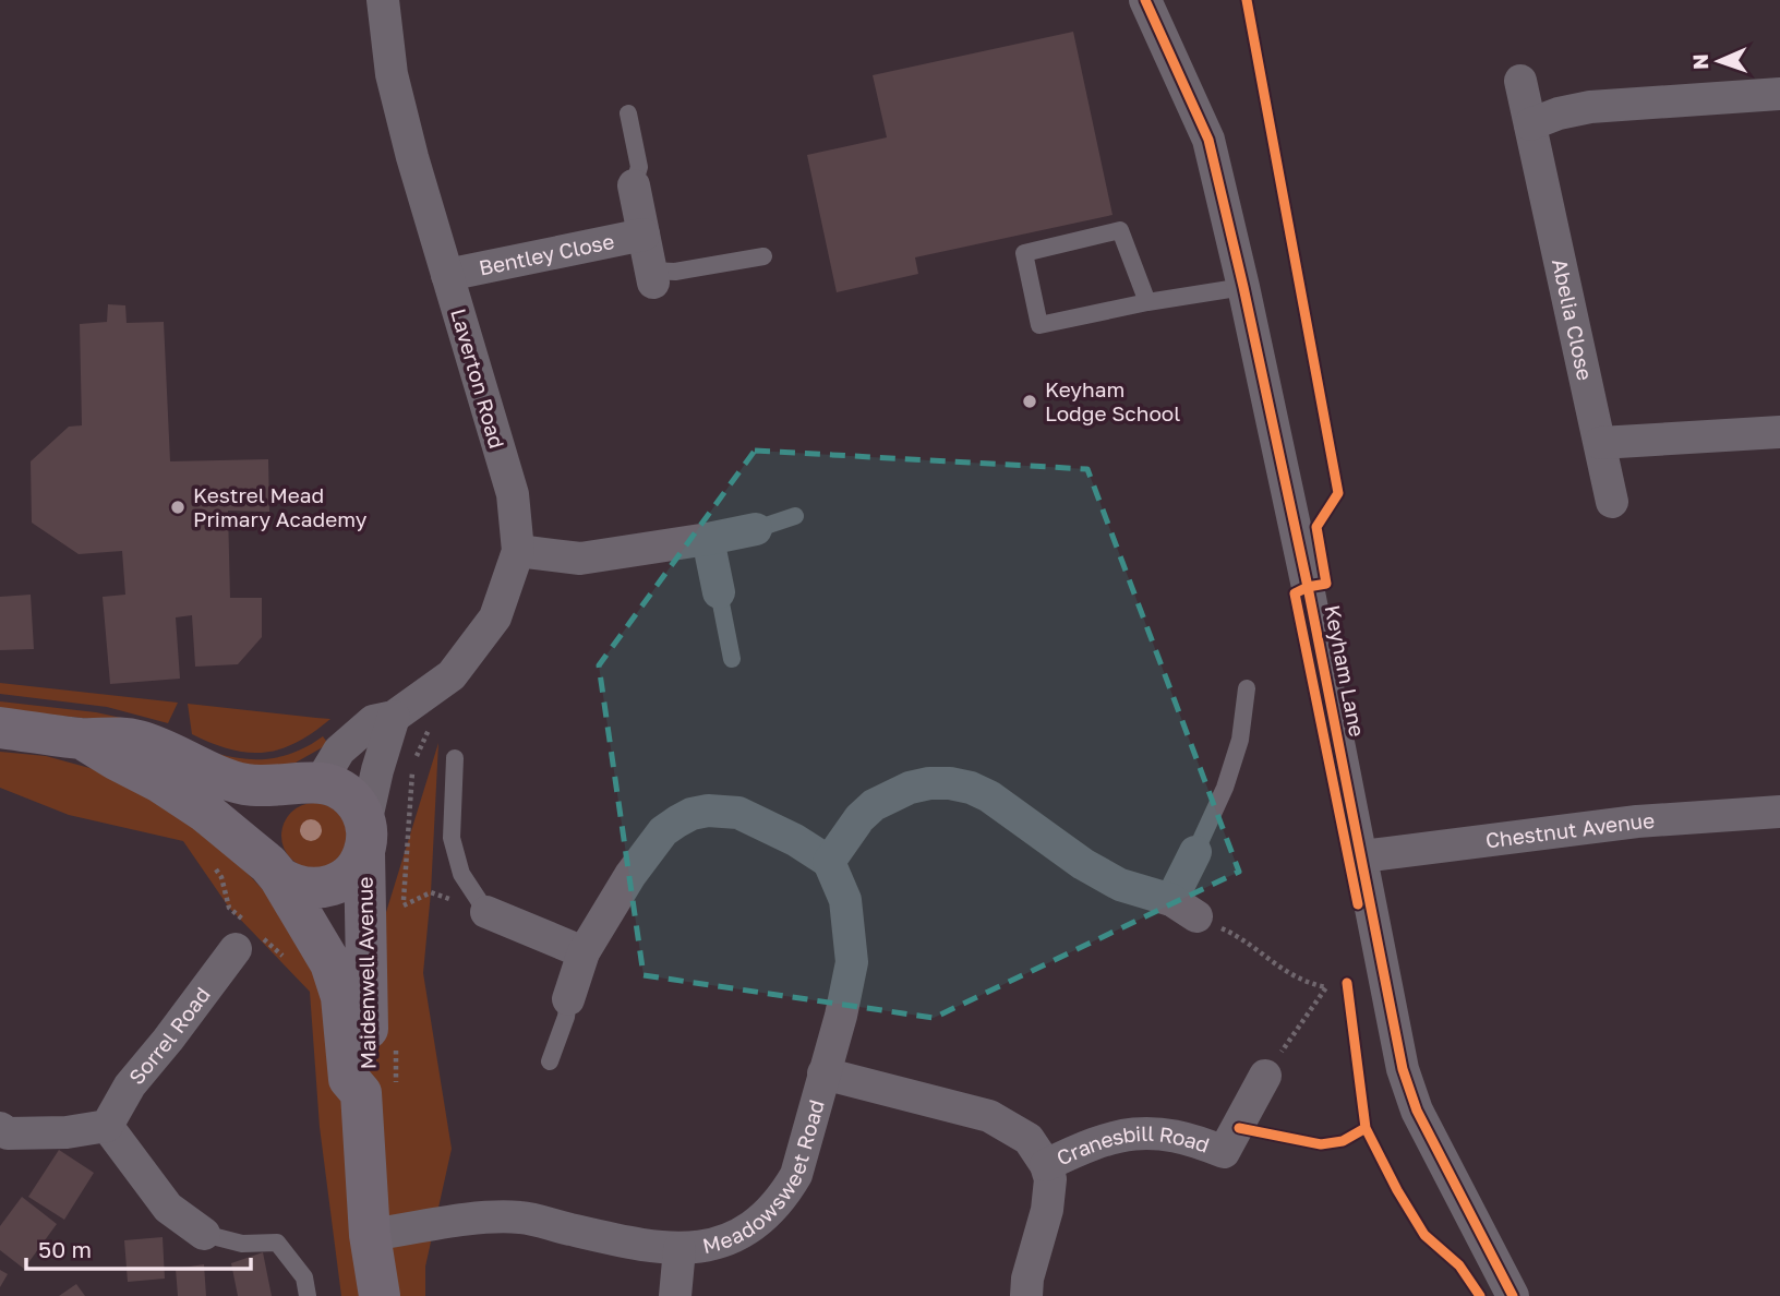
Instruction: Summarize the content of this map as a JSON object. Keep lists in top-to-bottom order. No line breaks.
{"streets":{"street":["Bentley Close","Abelia Close","Laverton Road","Keyham Lane","Chestnut Avenue","Maidenwell Avenue","Sorrel Road","Cranesbill Road","Meadowsweet Road"]},"crossings":[["Bentley Close","Laverton Road"],["Laverton Road","Maidenwell Avenue"],["Keyham Lane","Chestnut Avenue"],["Maidenwell Avenue","Meadowsweet Road"],["Cranesbill Road","Meadowsweet Road"]],"places":["Keyham Lodge School","Kestrel Mead Primary Academy"],"scale_bar":"50 m","north":"left"}
